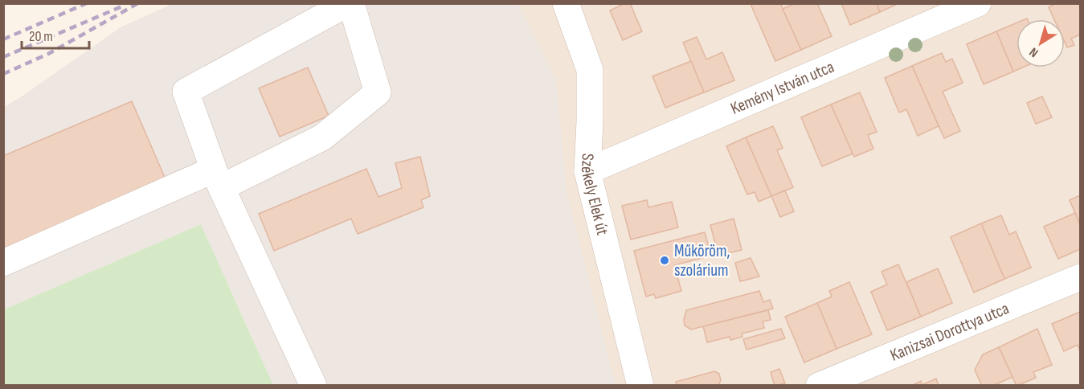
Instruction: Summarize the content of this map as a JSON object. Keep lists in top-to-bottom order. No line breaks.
{"streets":{"street":["Kemény István utca","Székely Elek út","Kanizsai Dorottya utca"]},"crossings":[["Kemény István utca","Székely Elek út"]],"places":["Műköröm, szolárium"],"scale_bar":"20 m","north":"bottom left"}
